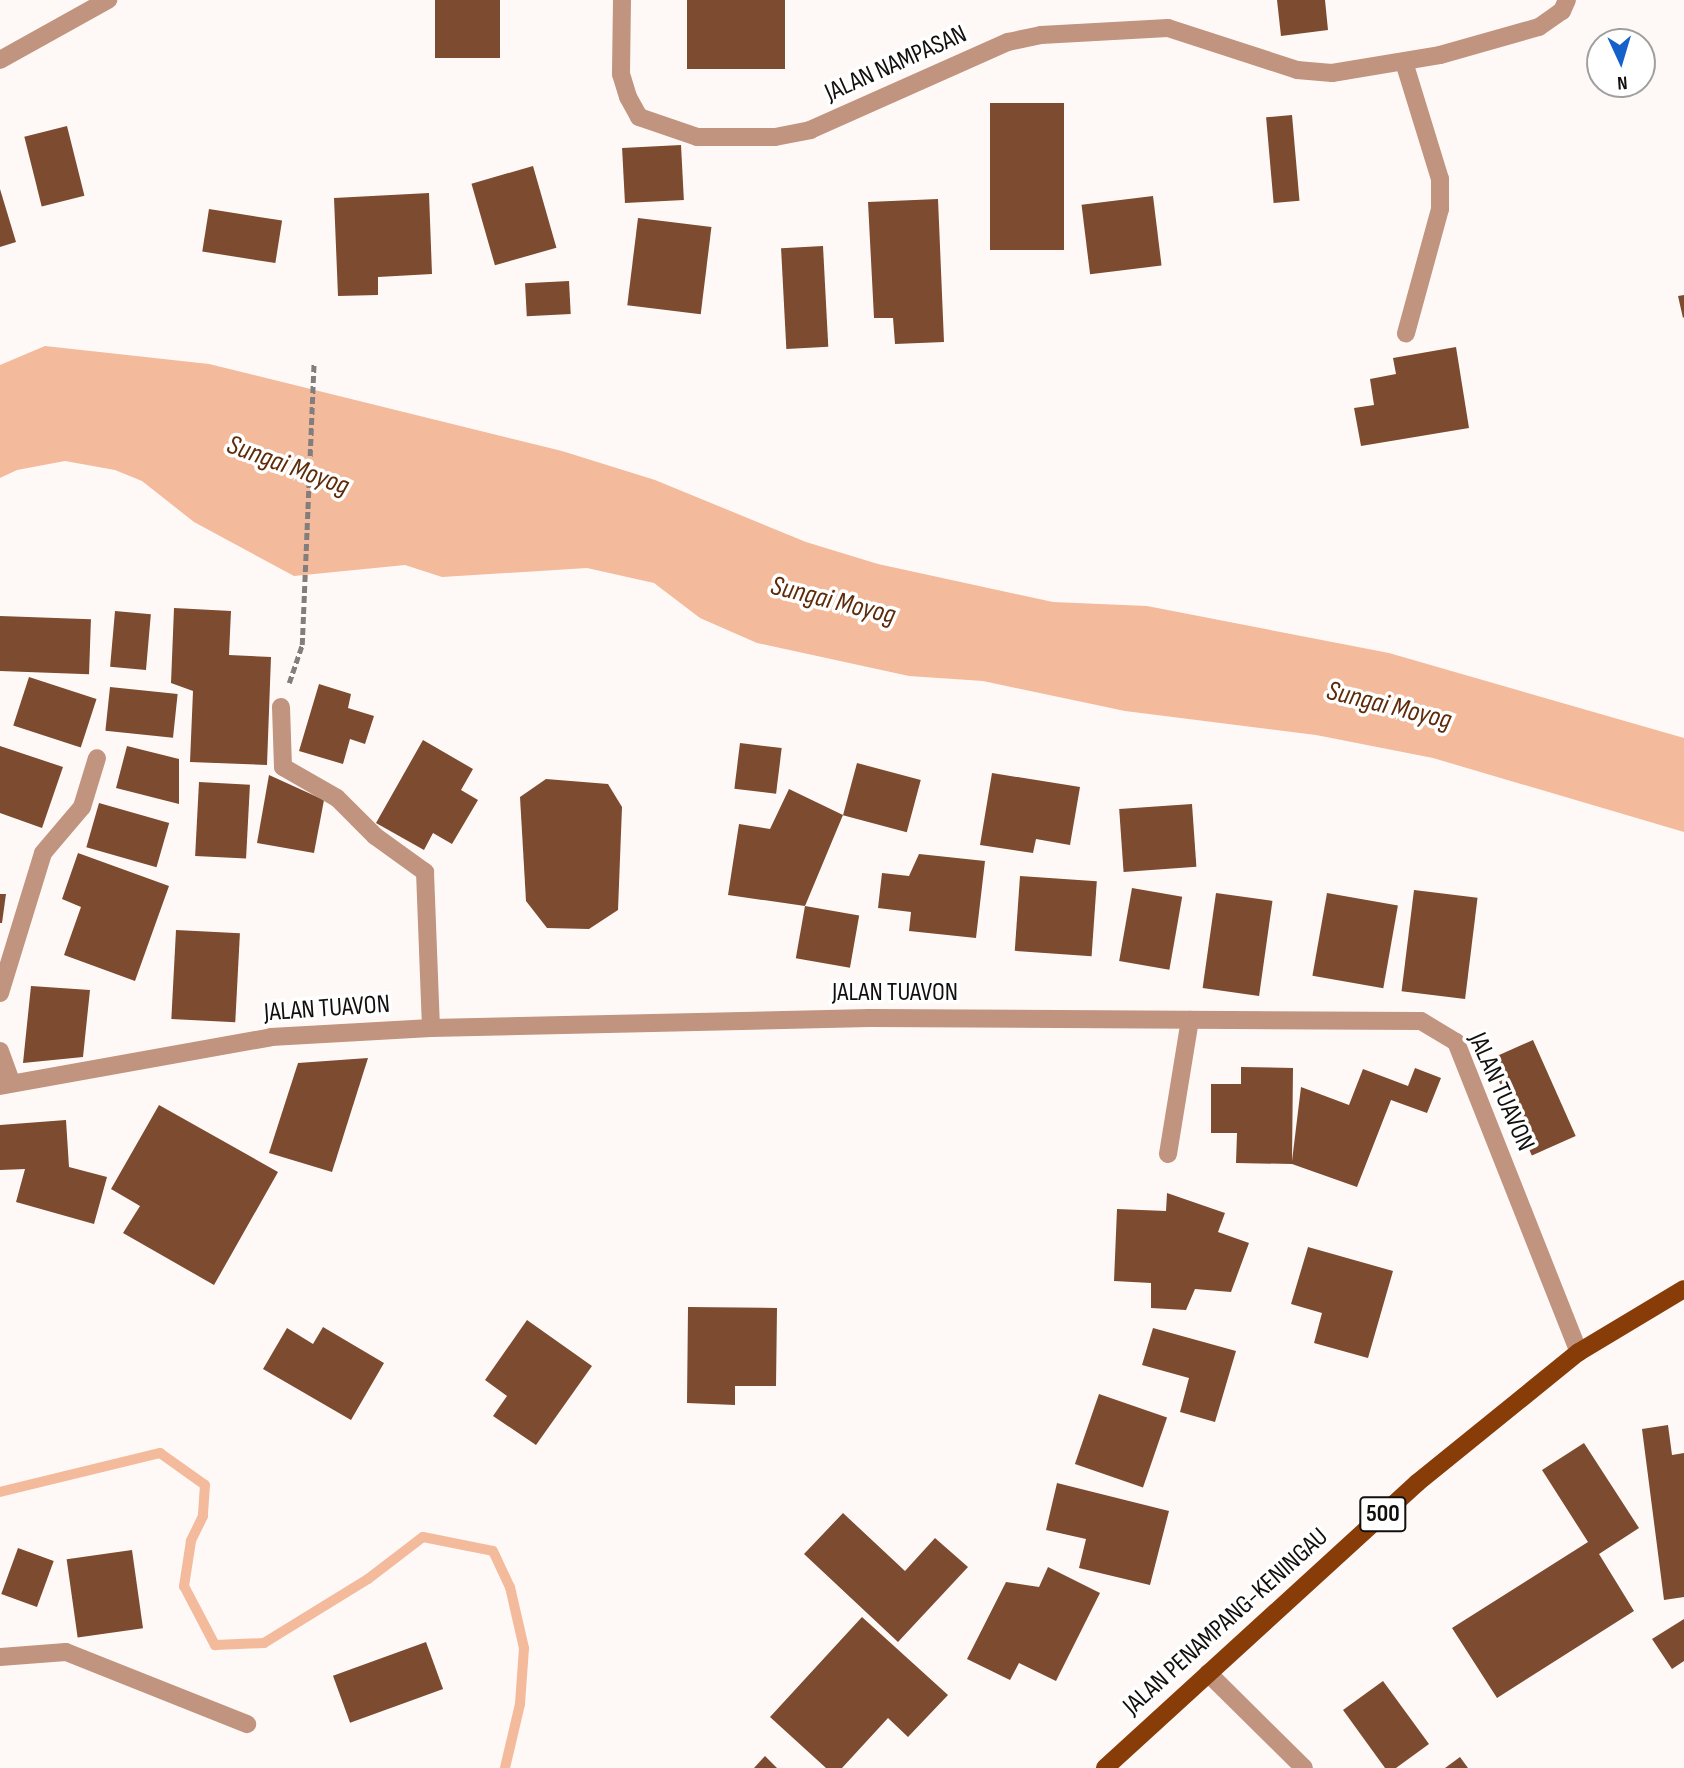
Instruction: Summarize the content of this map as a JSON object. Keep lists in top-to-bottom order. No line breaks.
{"streets":{"main road":["500","JALAN PENAMPANG-KENINGAU"],"street":["JALAN NAMPASAN","JALAN TUAVON"]},"crossings":[["JALAN TUAVON","JALAN PENAMPANG-KENINGAU"]],"water":["Sungai Moyog"],"north":"bottom"}
